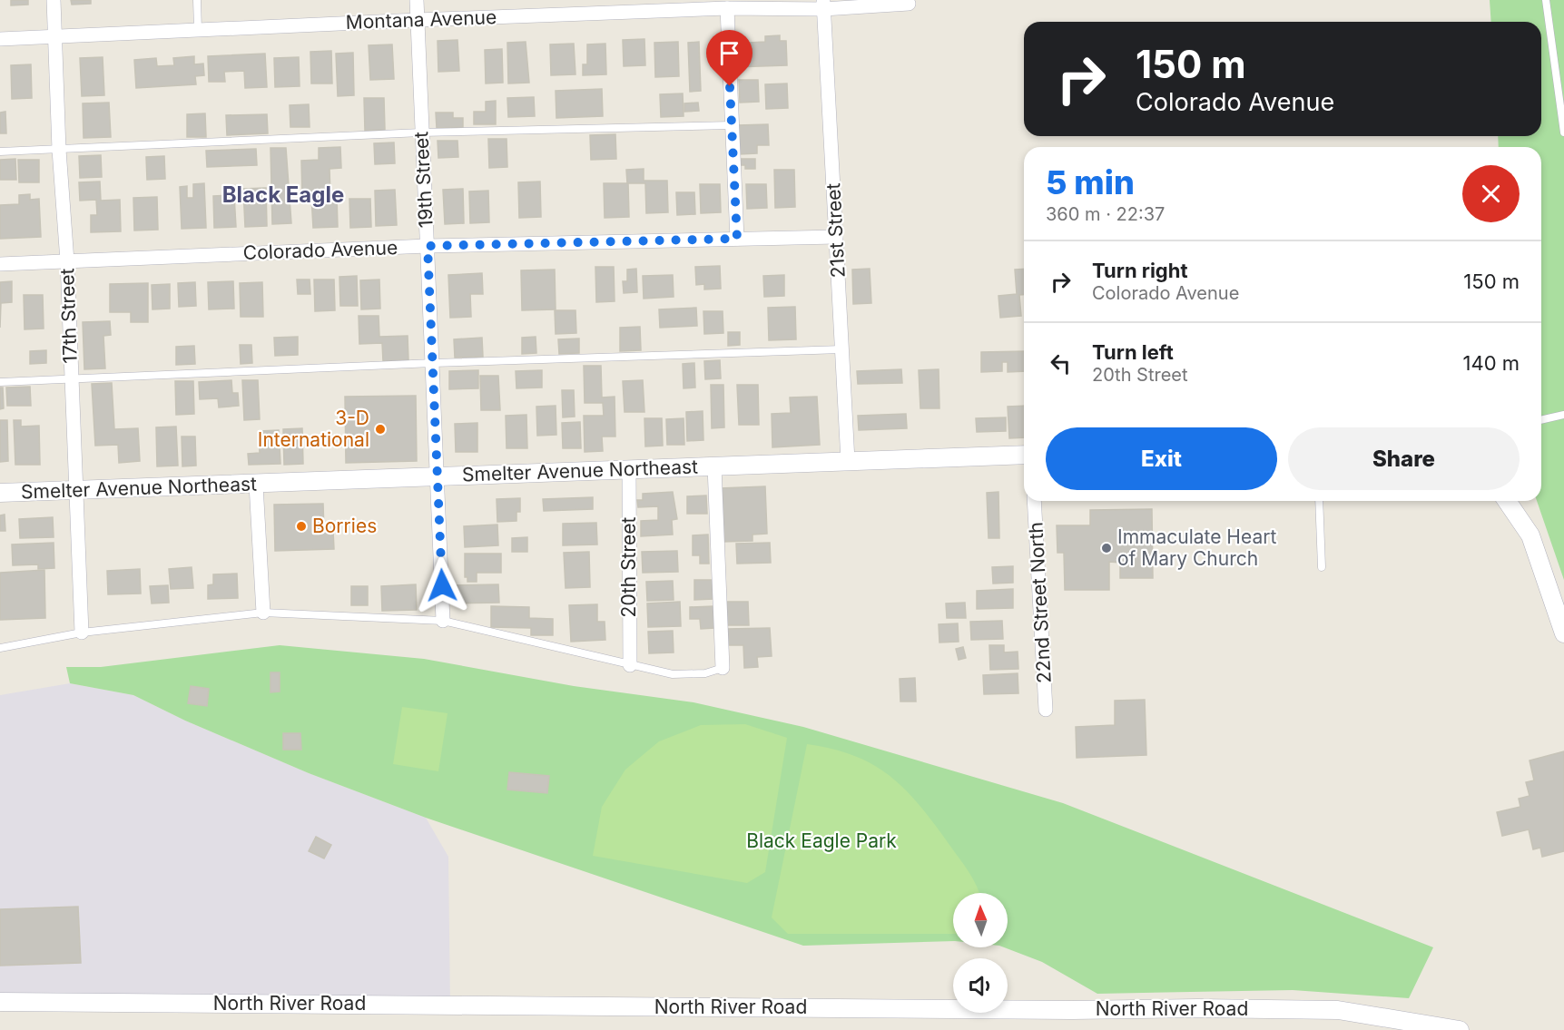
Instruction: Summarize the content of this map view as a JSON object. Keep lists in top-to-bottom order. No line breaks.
{"streets":{"street":["Montana Avenue","19th Street","21st Street","Colorado Avenue","17th Street","Smelter Avenue Northeast","20th Street","22nd Street North","North River Road"]},"crossings":[["Montana Avenue","19th Street"],["Montana Avenue","21st Street"],["Montana Avenue","17th Street"],["19th Street","Colorado Avenue"],["19th Street","Smelter Avenue Northeast"],["21st Street","Colorado Avenue"],["21st Street","Smelter Avenue Northeast"],["Colorado Avenue","17th Street"],["17th Street","Smelter Avenue Northeast"],["Smelter Avenue Northeast","20th Street"]],"districts":["Black Eagle"],"parks":["Black Eagle Park"],"places":["3-D International","Borries","Immaculate Heart of Mary Church"],"north":"top","page":{"turn":["150 m","Colorado Avenue"],"heading":["5 min","360 m · 22:37"],"list":[{"name":"Turn right","note":"Colorado Avenue","value":"150 m"},{"name":"Turn left","note":"20th Street","value":"140 m"}],"buttons":["Exit","Share"]}}
